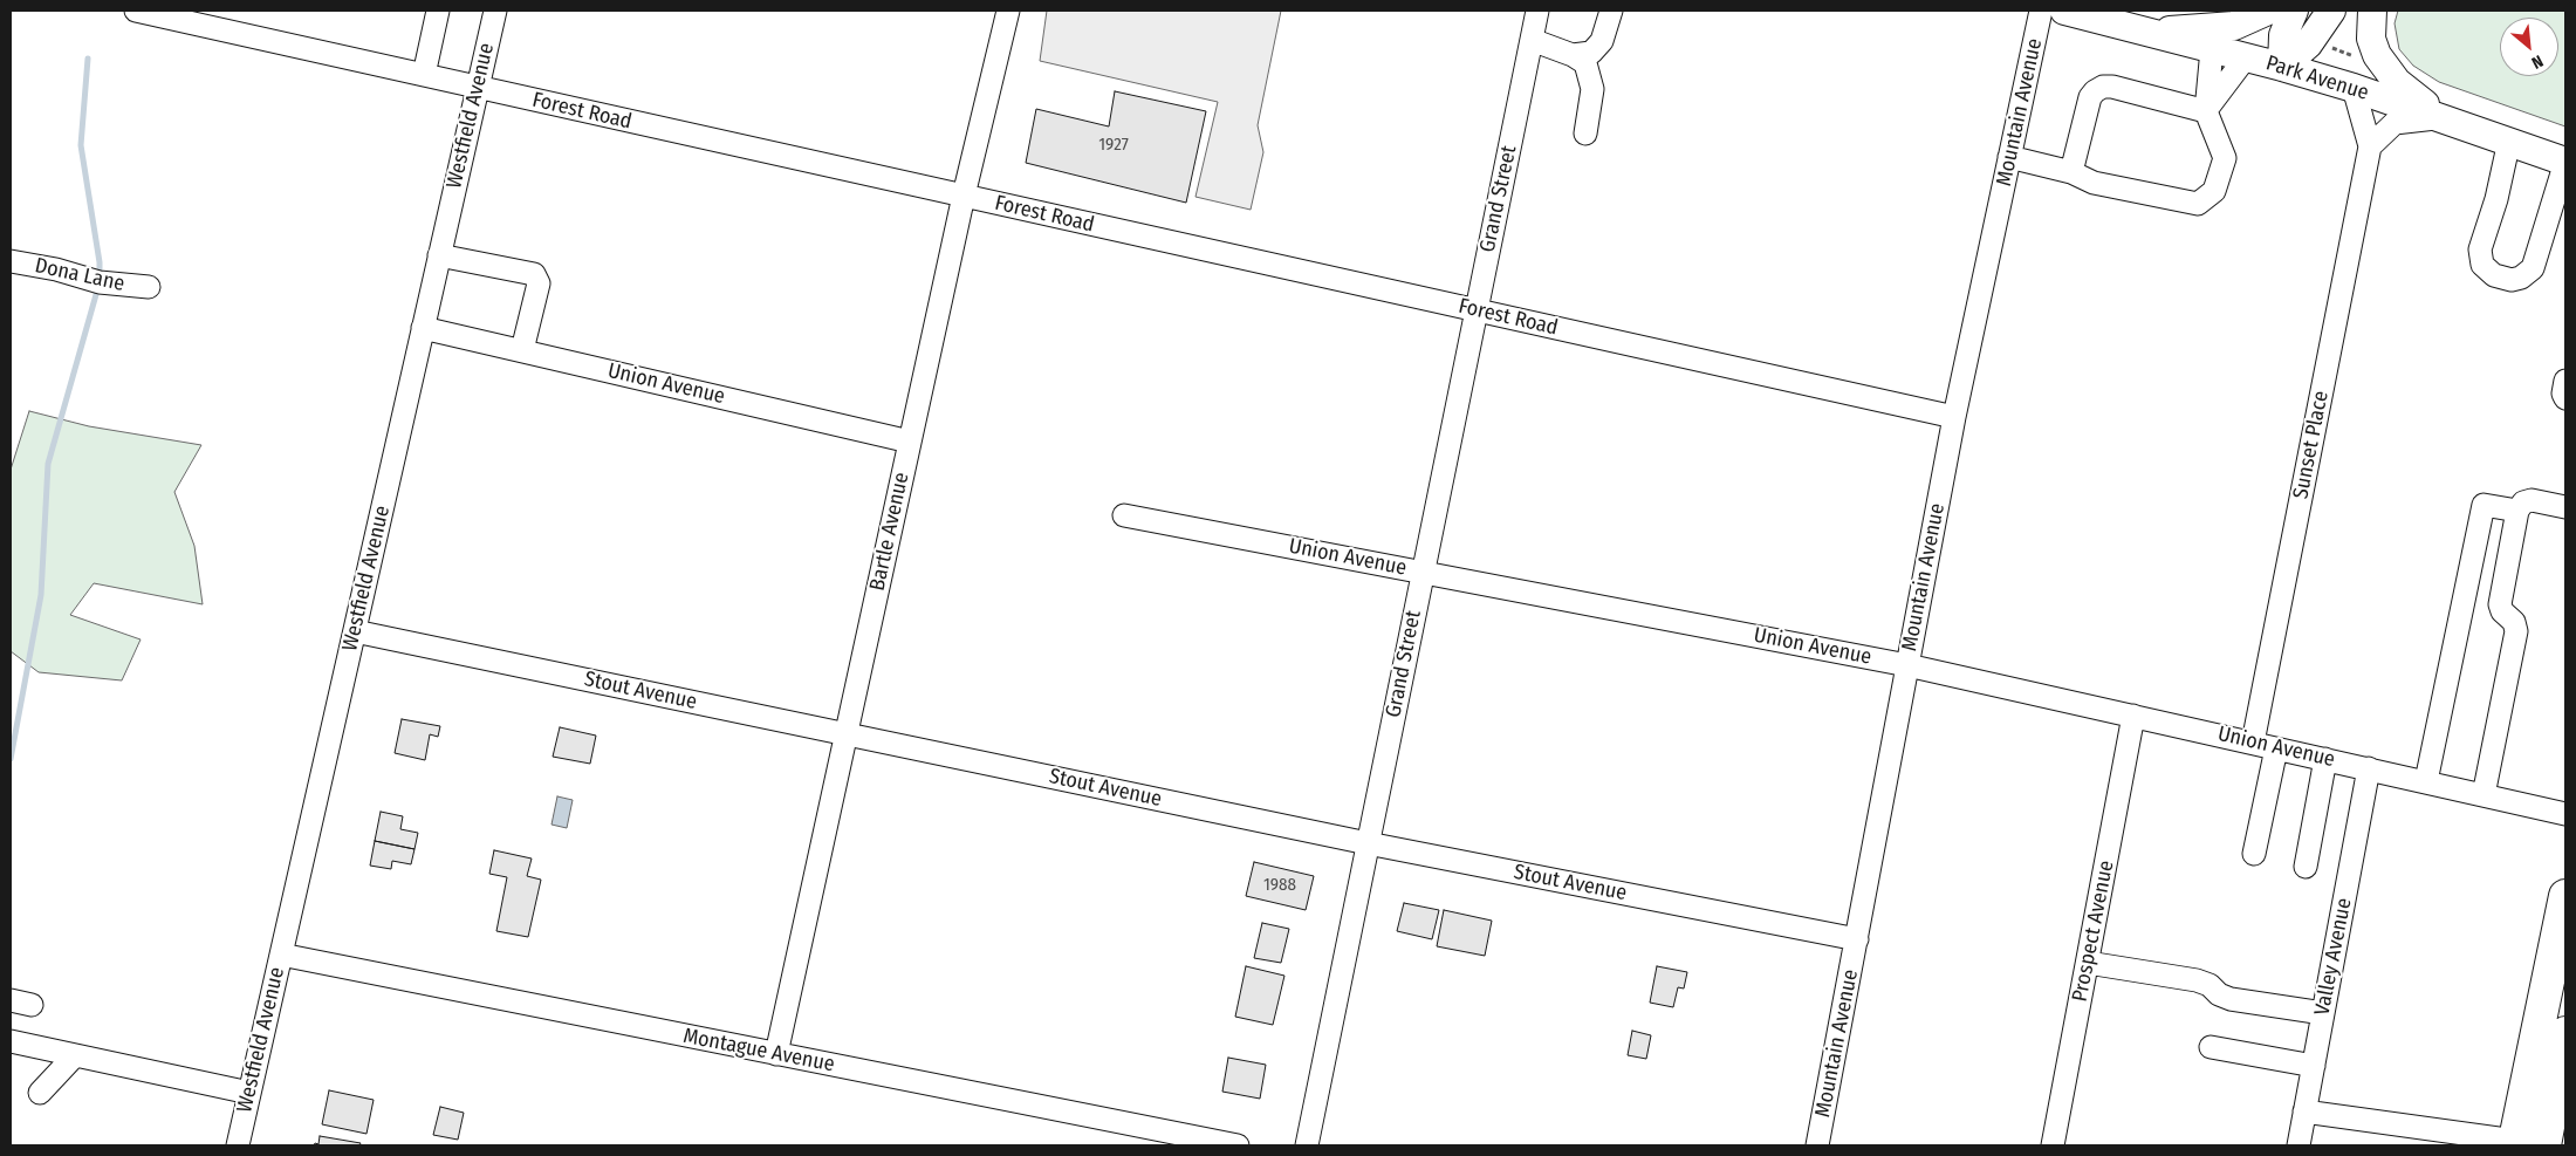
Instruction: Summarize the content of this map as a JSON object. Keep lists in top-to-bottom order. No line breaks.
{"streets":{"main road":["Park Avenue"],"street":["Forest Road","Mountain Avenue","Westfield Avenue","Grand Street","Dona Lane","Union Avenue","Sunset Place","Bartle Avenue","Stout Avenue","Prospect Avenue","Valley Avenue","Montague Avenue"]},"crossings":[["Park Avenue","Sunset Place"],["Forest Road","Mountain Avenue"],["Forest Road","Westfield Avenue"],["Forest Road","Grand Street"],["Forest Road","Bartle Avenue"],["Mountain Avenue","Union Avenue"],["Mountain Avenue","Stout Avenue"],["Westfield Avenue","Union Avenue"],["Westfield Avenue","Stout Avenue"],["Westfield Avenue","Montague Avenue"],["Grand Street","Union Avenue"],["Grand Street","Stout Avenue"],["Union Avenue","Sunset Place"],["Union Avenue","Bartle Avenue"],["Union Avenue","Prospect Avenue"],["Union Avenue","Valley Avenue"],["Bartle Avenue","Stout Avenue"],["Bartle Avenue","Montague Avenue"]],"house_numbers":["1927","1988"],"north":"bottom right"}
